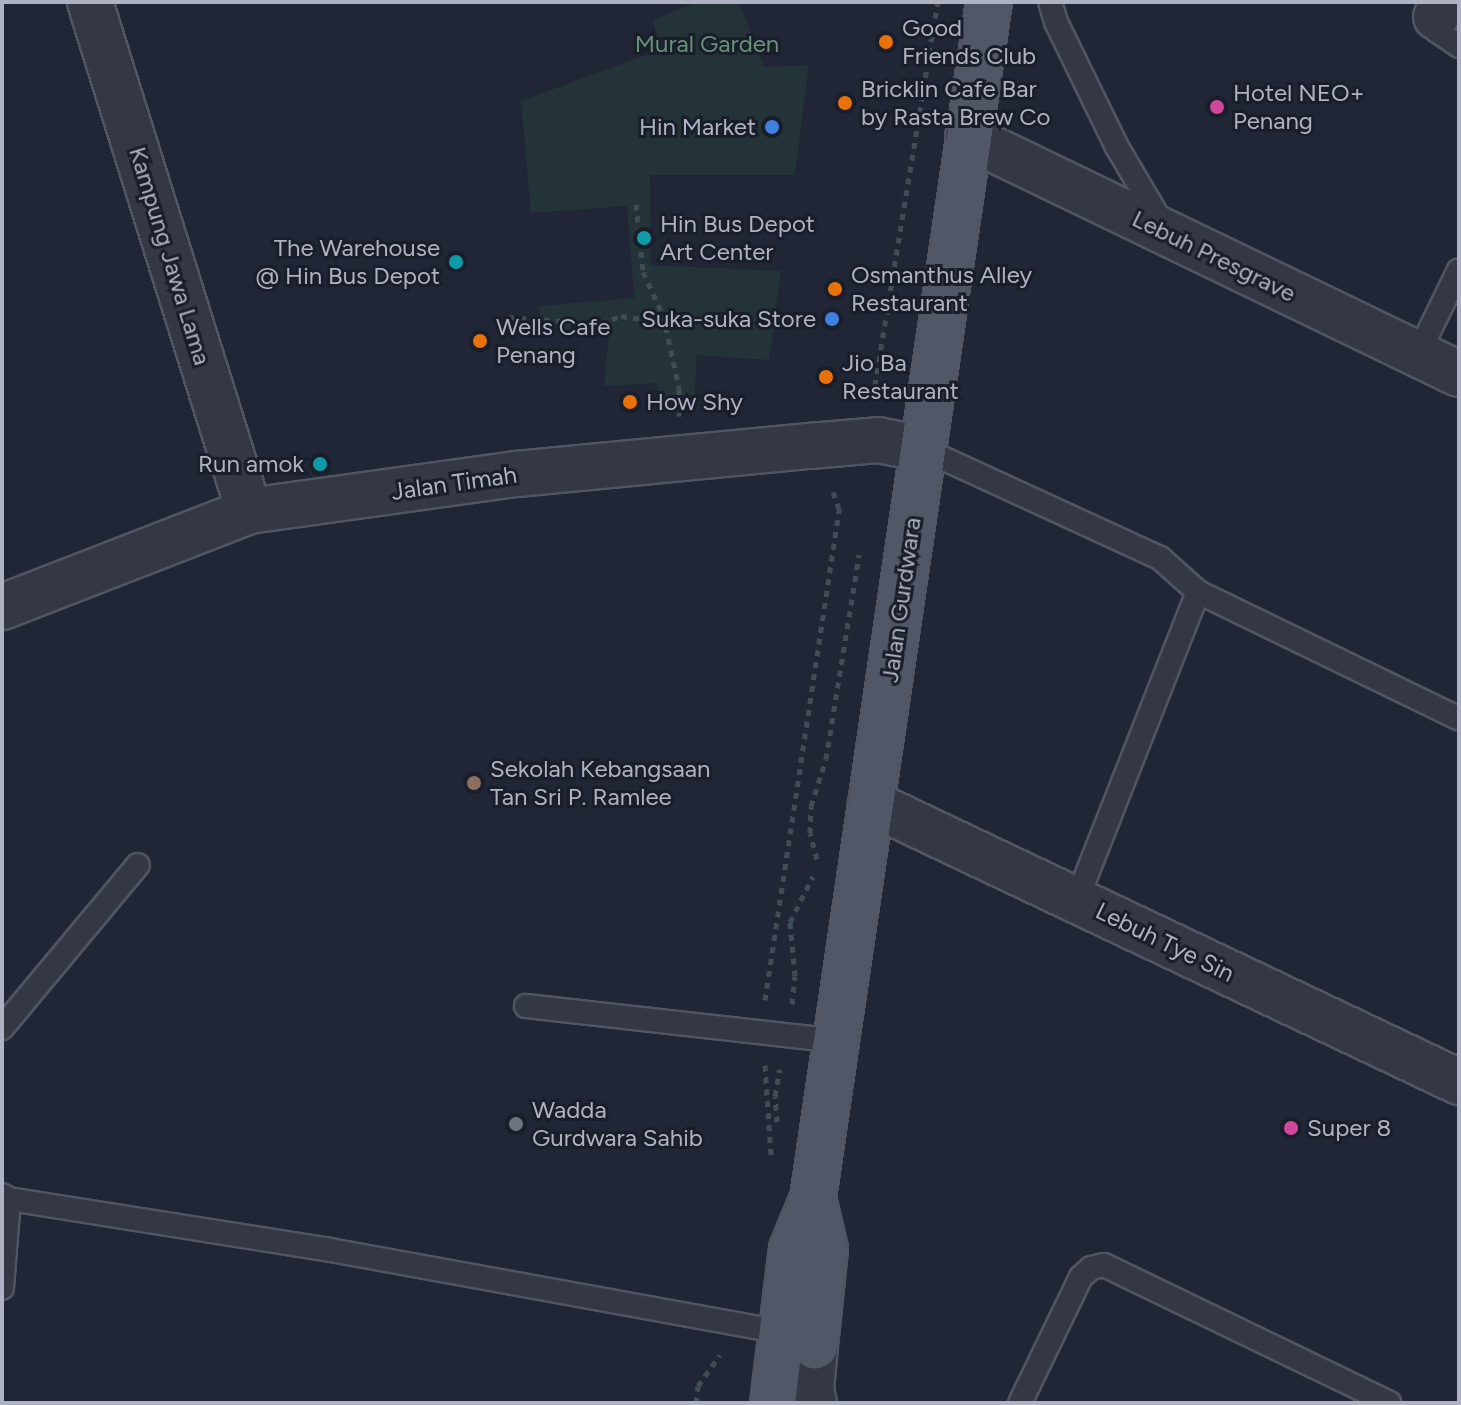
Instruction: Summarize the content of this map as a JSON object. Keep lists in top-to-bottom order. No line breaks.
{"streets":{"main road":["Jalan Gurdwara"],"street":["Kampung Jawa Lama","Lebuh Presgrave","Jalan Timah","Lebuh Tye Sin"]},"crossings":[["Kampung Jawa Lama","Jalan Timah"],["Lebuh Presgrave","Jalan Gurdwara"],["Jalan Timah","Jalan Gurdwara"],["Jalan Gurdwara","Lebuh Tye Sin"]],"parks":["Mural Garden"],"places":["Good Friends Club","Bricklin Cafe Bar by Rasta Brew Co","Hotel NEO+ Penang","Hin Market","Hin Bus Depot Art Center","The Warehouse @ Hin Bus Depot","Osmanthus Alley Restaurant","Suka-suka Store","Wells Cafe Penang","Jio Ba Restaurant","How Shy","Run amok","Sekolah Kebangsaan Tan Sri P. Ramlee","Wadda Gurdwara Sahib","Super 8"]}
